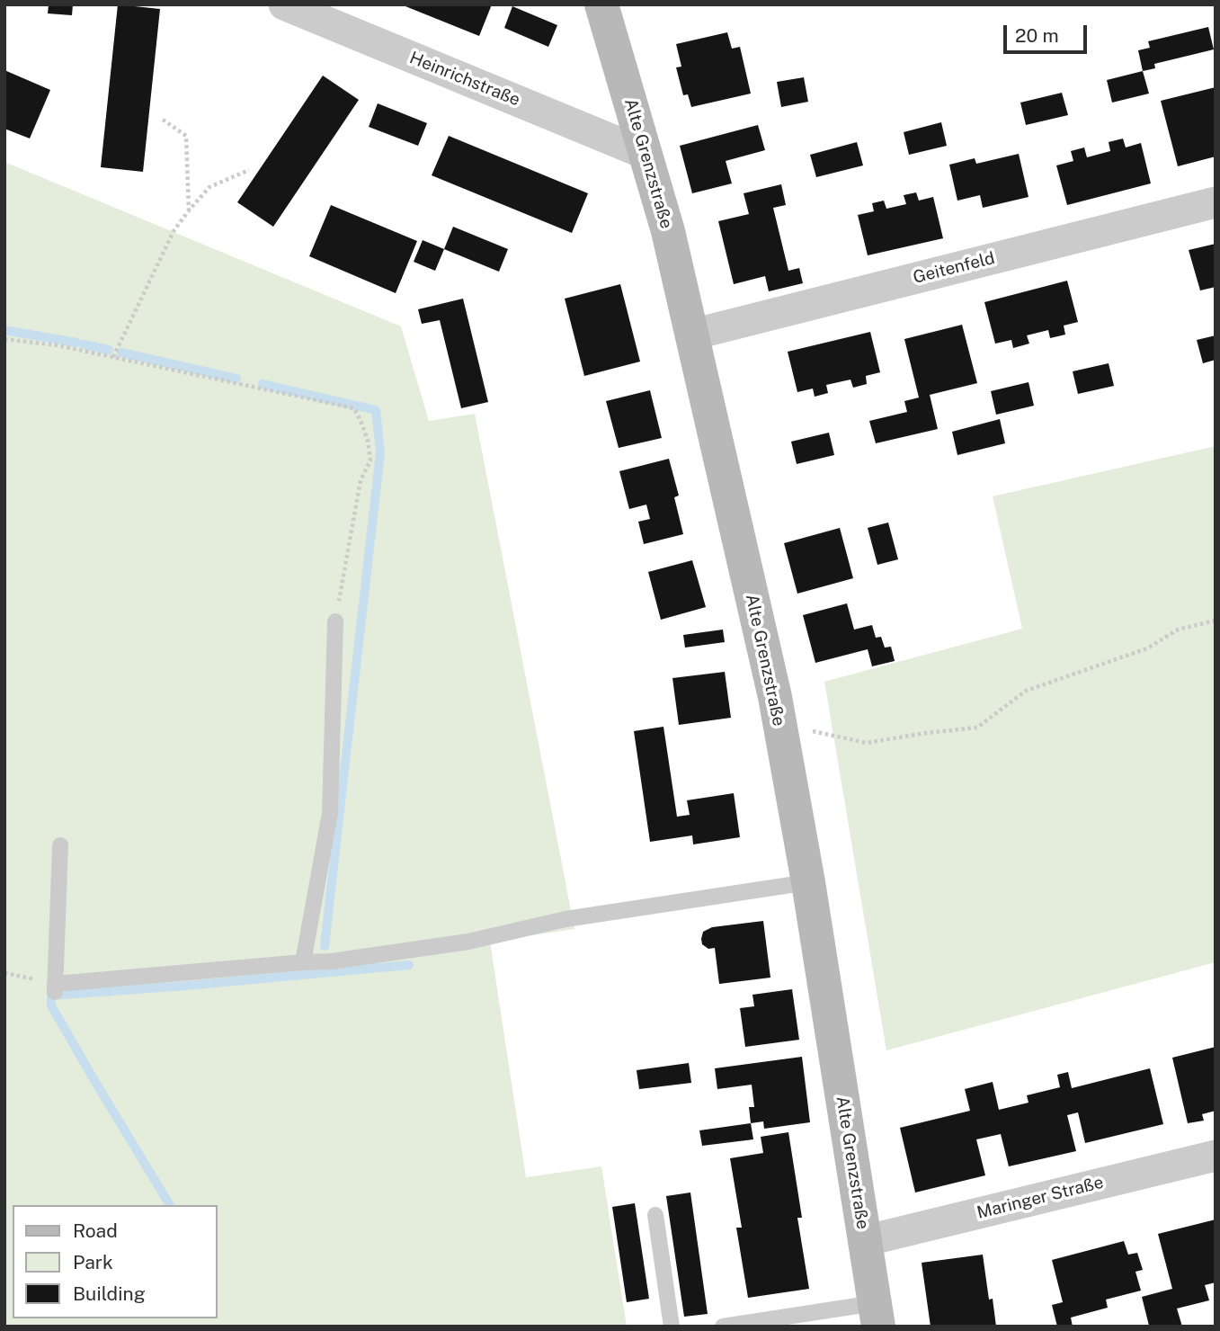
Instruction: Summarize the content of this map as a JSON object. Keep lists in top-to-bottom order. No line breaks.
{"streets":{"street":["Heinrichstraße","Alte Grenzstraße","Geitenfeld","Maringer Straße"]},"crossings":[["Heinrichstraße","Alte Grenzstraße"],["Alte Grenzstraße","Geitenfeld"],["Alte Grenzstraße","Maringer Straße"]],"legend":["Road","Park","Building"],"scale_bar":"20 m"}
